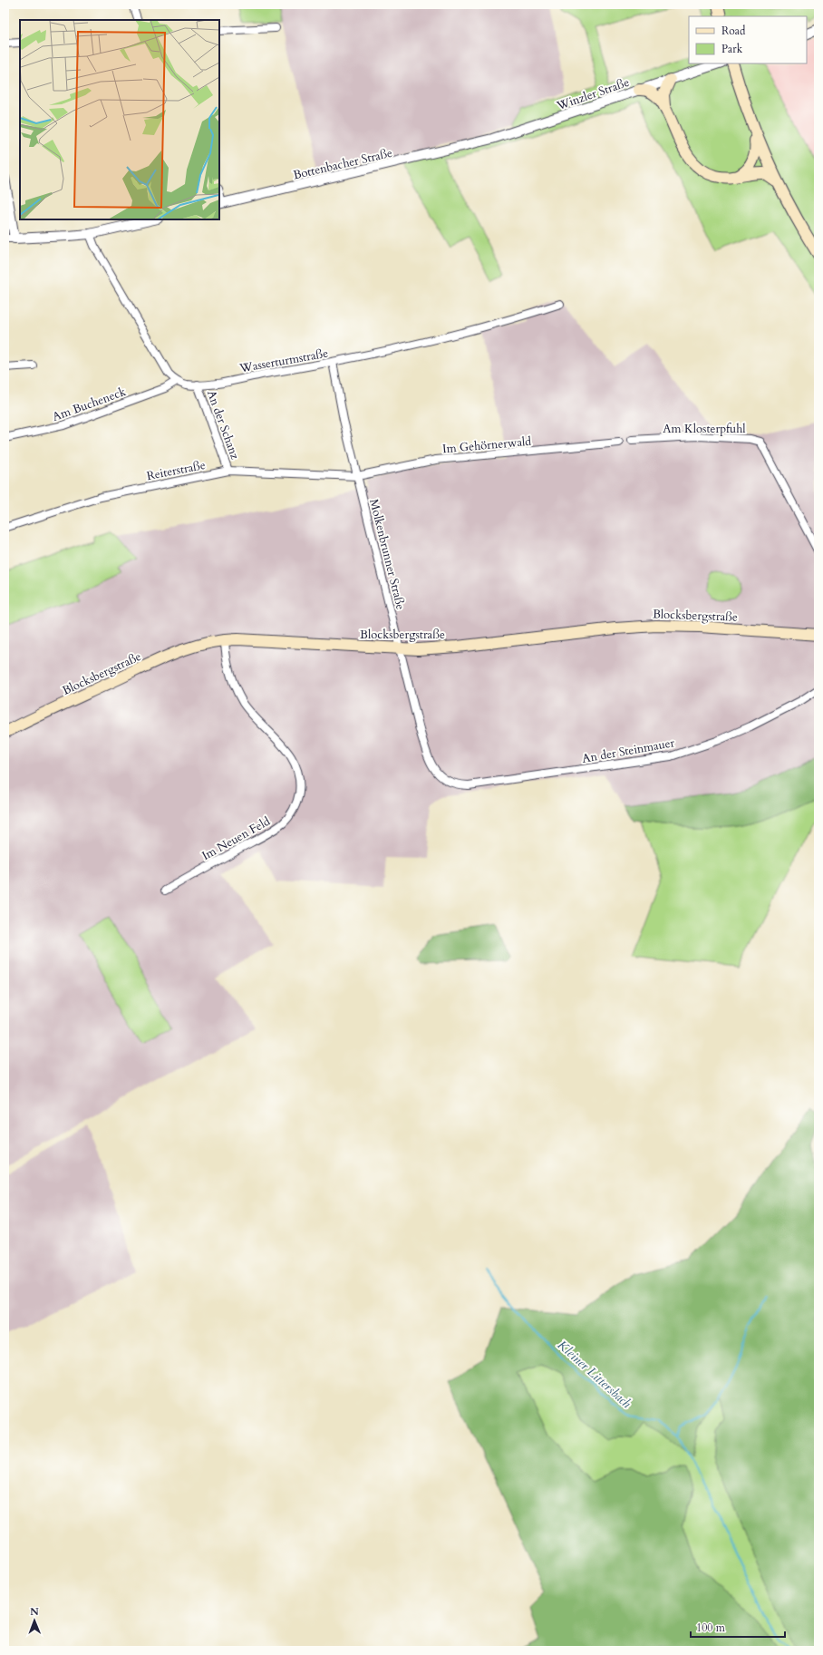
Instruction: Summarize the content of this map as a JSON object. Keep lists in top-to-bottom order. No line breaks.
{"streets":{"main road":["Blocksbergstraße"],"street":["Winzler Straße","Bottenbacher Straße","Wasserturmstraße","Am Bucheneck","An der Schanz","Am Klosterpfuhl","Im Gehörnerwald","Reiterstraße","Molkenbrunner Straße","An der Steinmauer","Im Neuen Feld"]},"crossings":[["Winzler Straße","Bottenbacher Straße"],["Wasserturmstraße","Am Bucheneck"],["Wasserturmstraße","An der Schanz"],["Wasserturmstraße","Molkenbrunner Straße"],["An der Schanz","Reiterstraße"],["Im Gehörnerwald","Reiterstraße"],["Im Gehörnerwald","Molkenbrunner Straße"],["Reiterstraße","Molkenbrunner Straße"],["Molkenbrunner Straße","Blocksbergstraße"],["Molkenbrunner Straße","An der Steinmauer"],["Blocksbergstraße","Im Neuen Feld"]],"water":["Kleiner Littersbach"],"legend":["Road","Park"],"scale_bar":"100 m","north":"top"}
